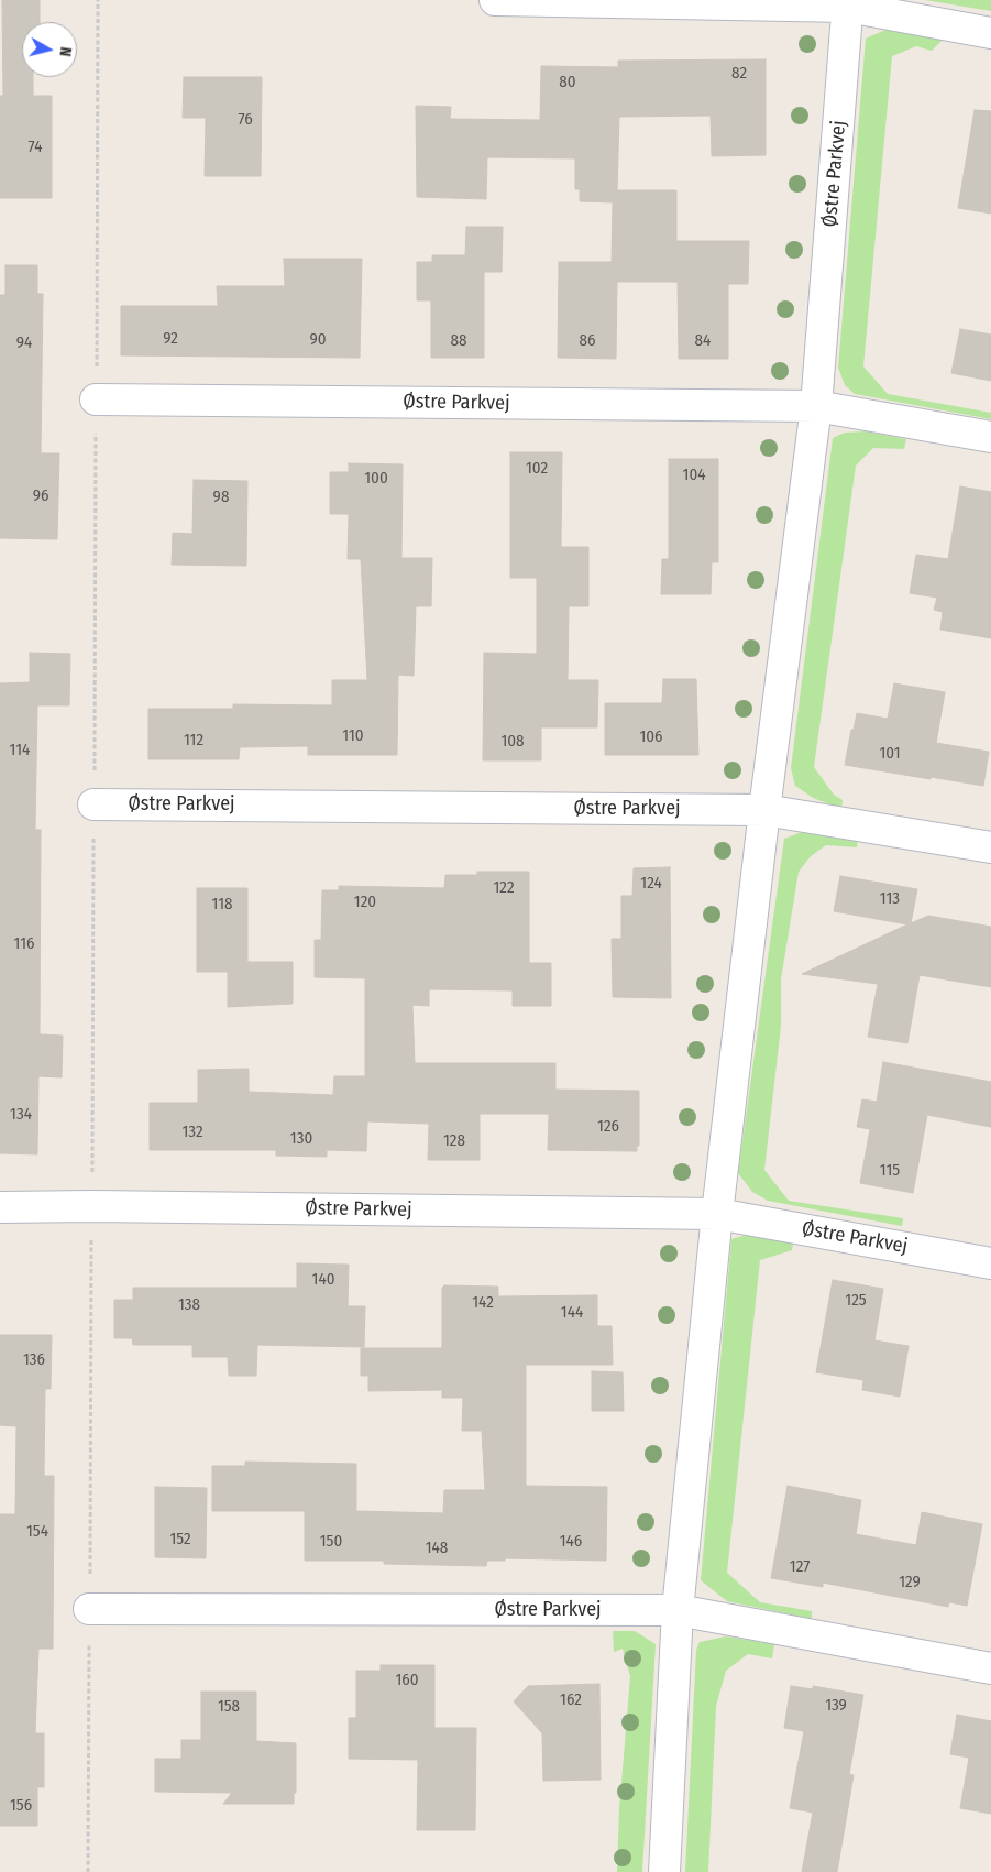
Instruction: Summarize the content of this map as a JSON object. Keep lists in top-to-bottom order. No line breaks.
{"streets":{"street":["Østre Parkvej"]},"house_numbers":["82","80","76","74","92","90","88","86","84","94","102","104","100","96","98","110","106","112","108","114","101","124","122","113","120","118","116","134","126","132","130","128","115","140","125","142","138","144","136","154","152","150","146","148","127","129","160","162","139","158","156"],"north":"right"}
